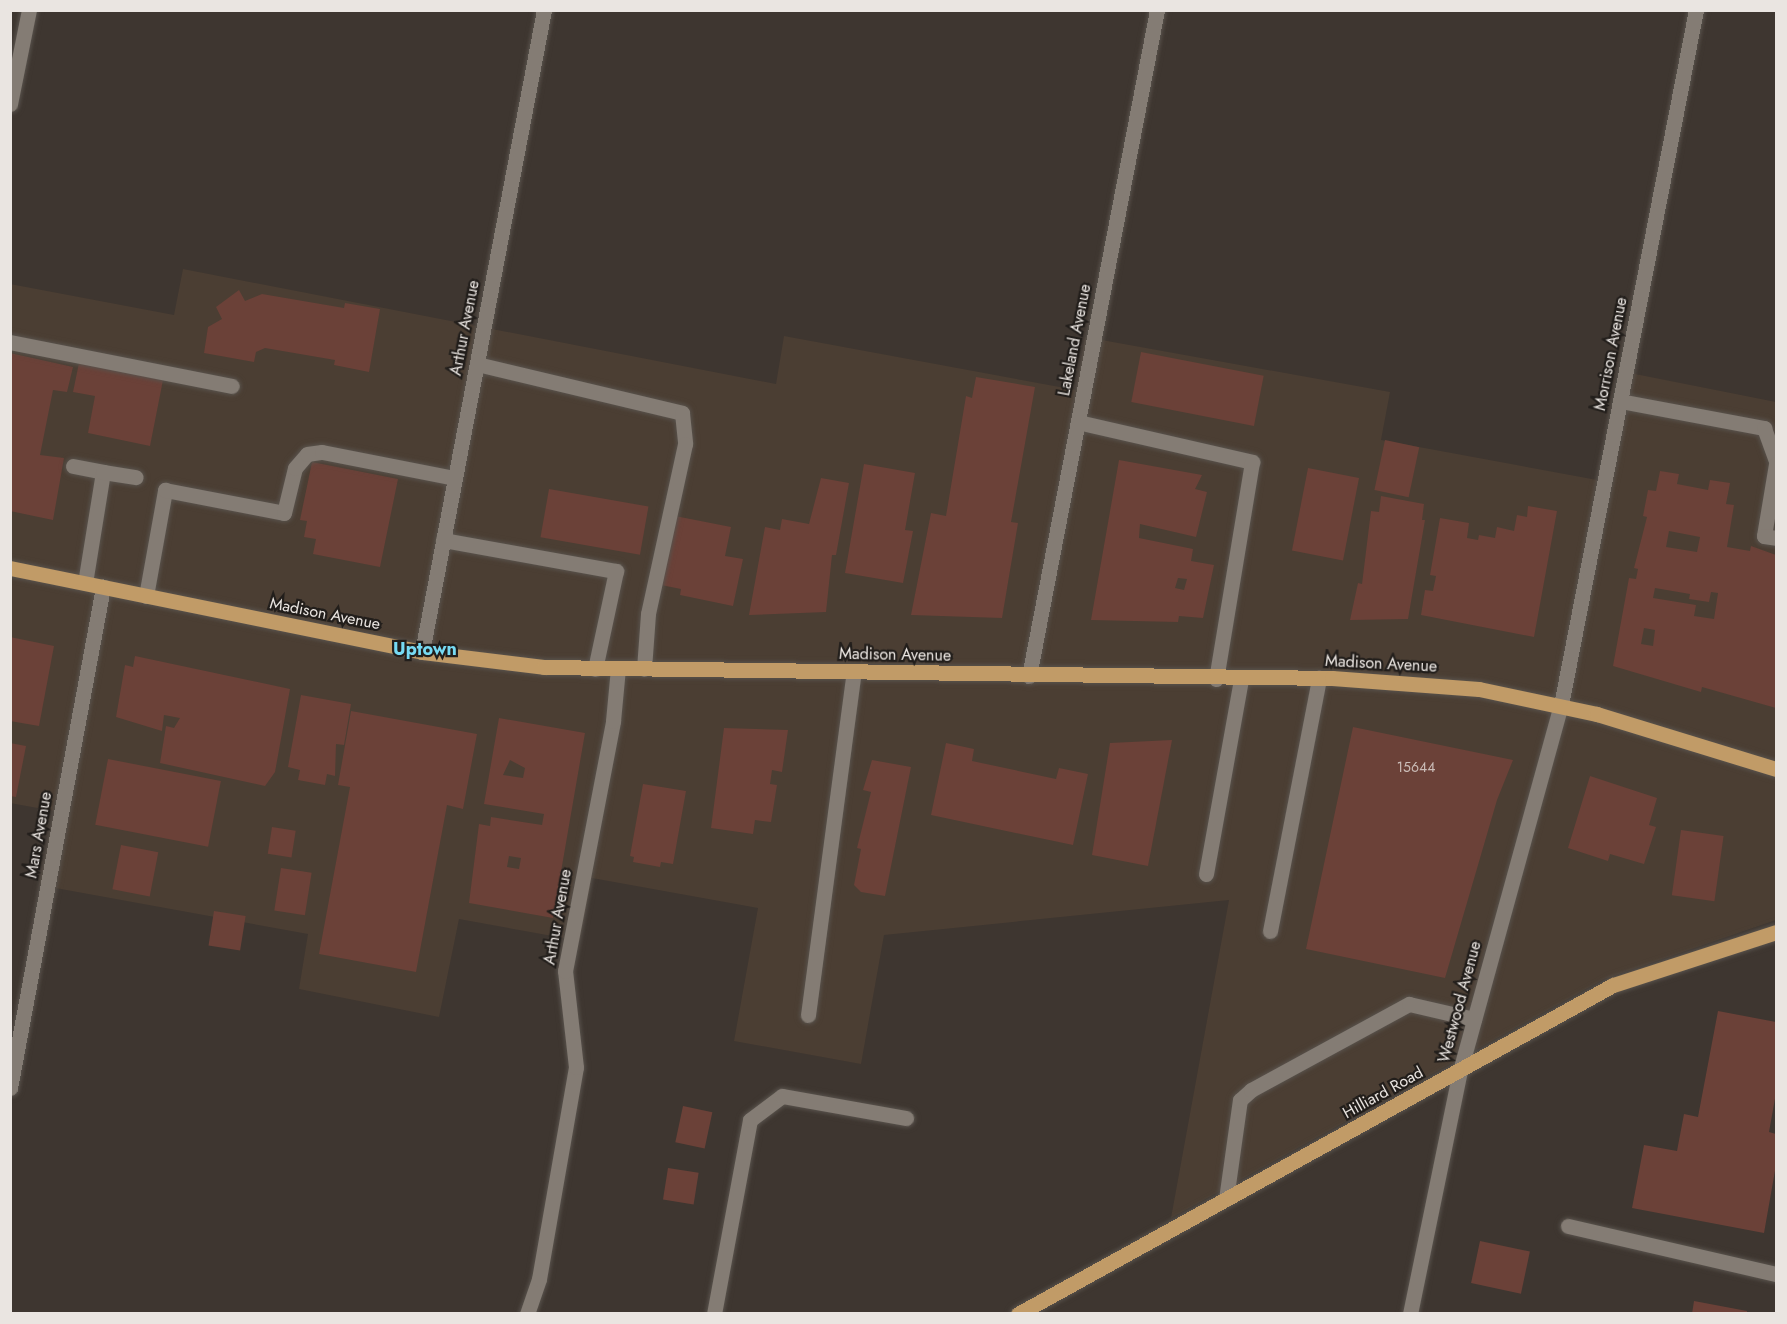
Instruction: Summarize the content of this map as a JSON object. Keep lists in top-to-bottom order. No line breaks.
{"streets":{"main road":["Madison Avenue","Hilliard Road"],"street":["Arthur Avenue","Lakeland Avenue","Morrison Avenue","Mars Avenue","Westwood Avenue"]},"crossings":[["Arthur Avenue","Madison Avenue"],["Lakeland Avenue","Madison Avenue"],["Morrison Avenue","Madison Avenue"],["Morrison Avenue","Westwood Avenue"],["Madison Avenue","Mars Avenue"],["Madison Avenue","Westwood Avenue"],["Westwood Avenue","Hilliard Road"]],"districts":["Uptown"],"house_numbers":["15644"]}
